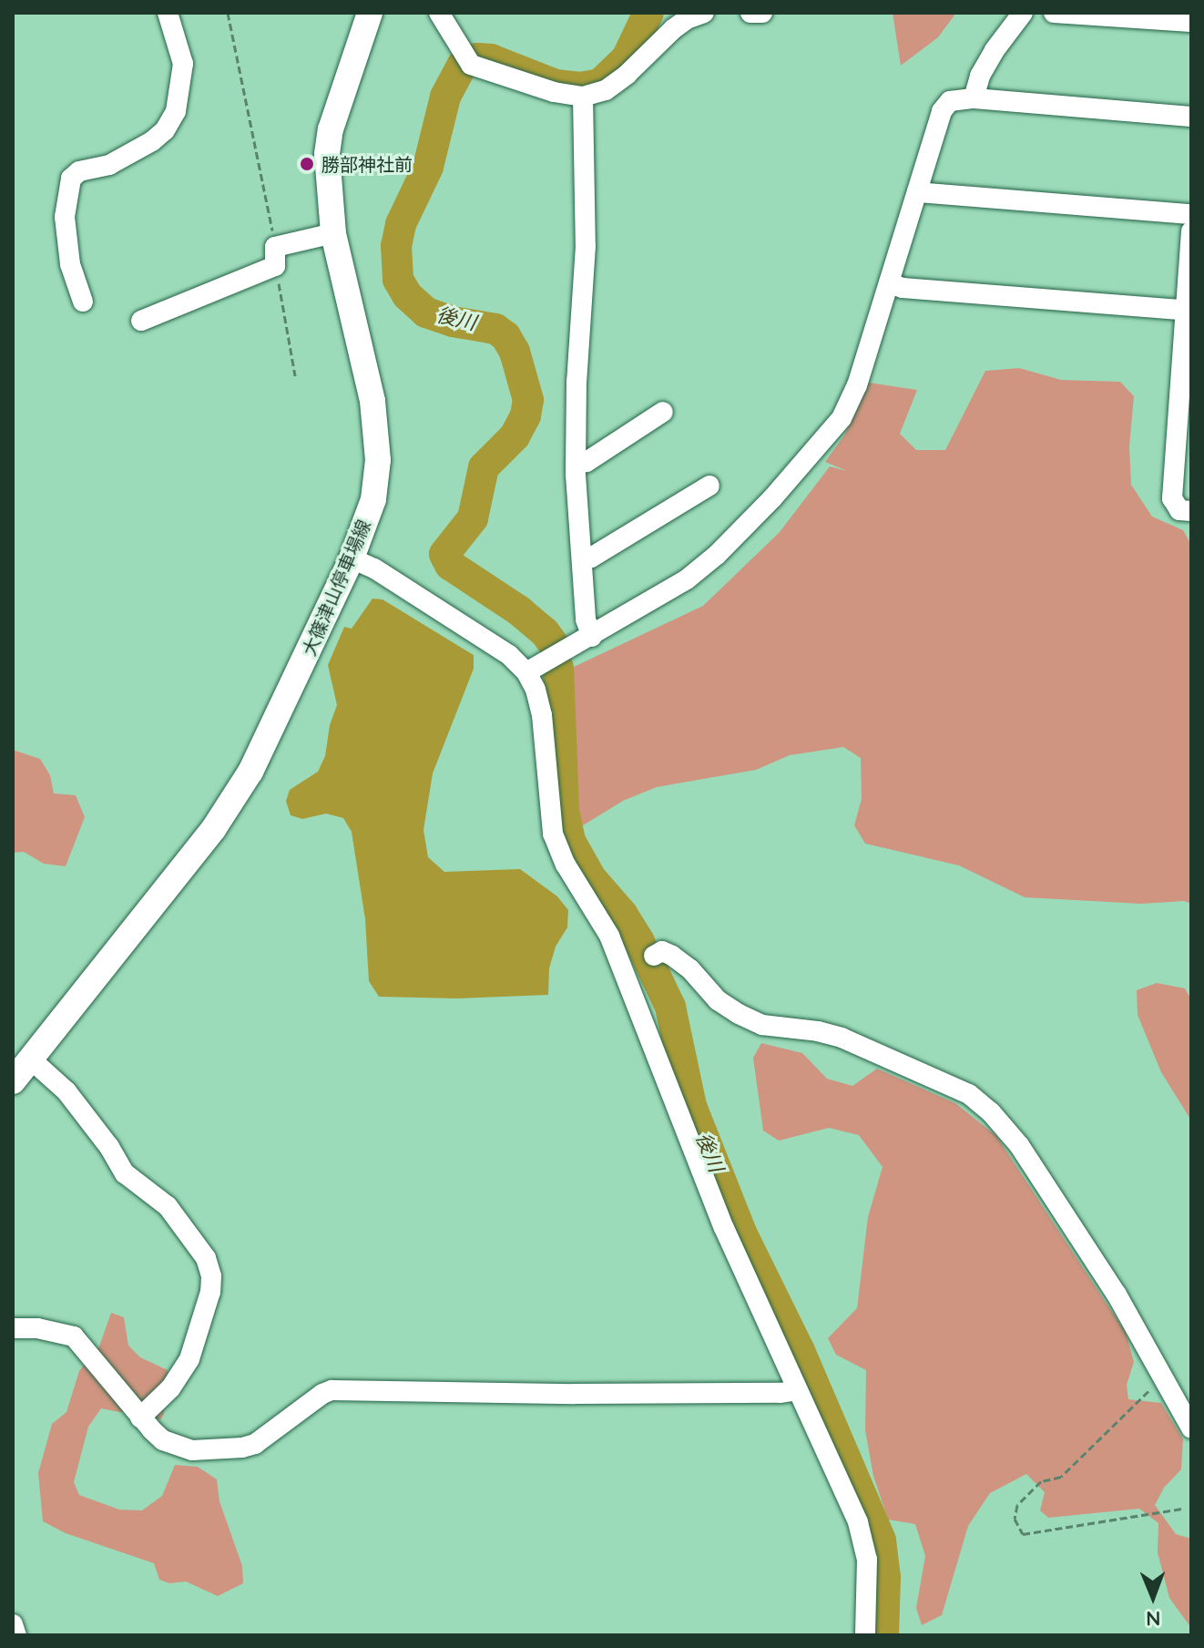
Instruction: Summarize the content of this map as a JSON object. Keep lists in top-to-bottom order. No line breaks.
{"streets":{"main road":["大篠津山停車場線"]},"water":["後川"],"places":["勝部神社前"],"north":"bottom"}
